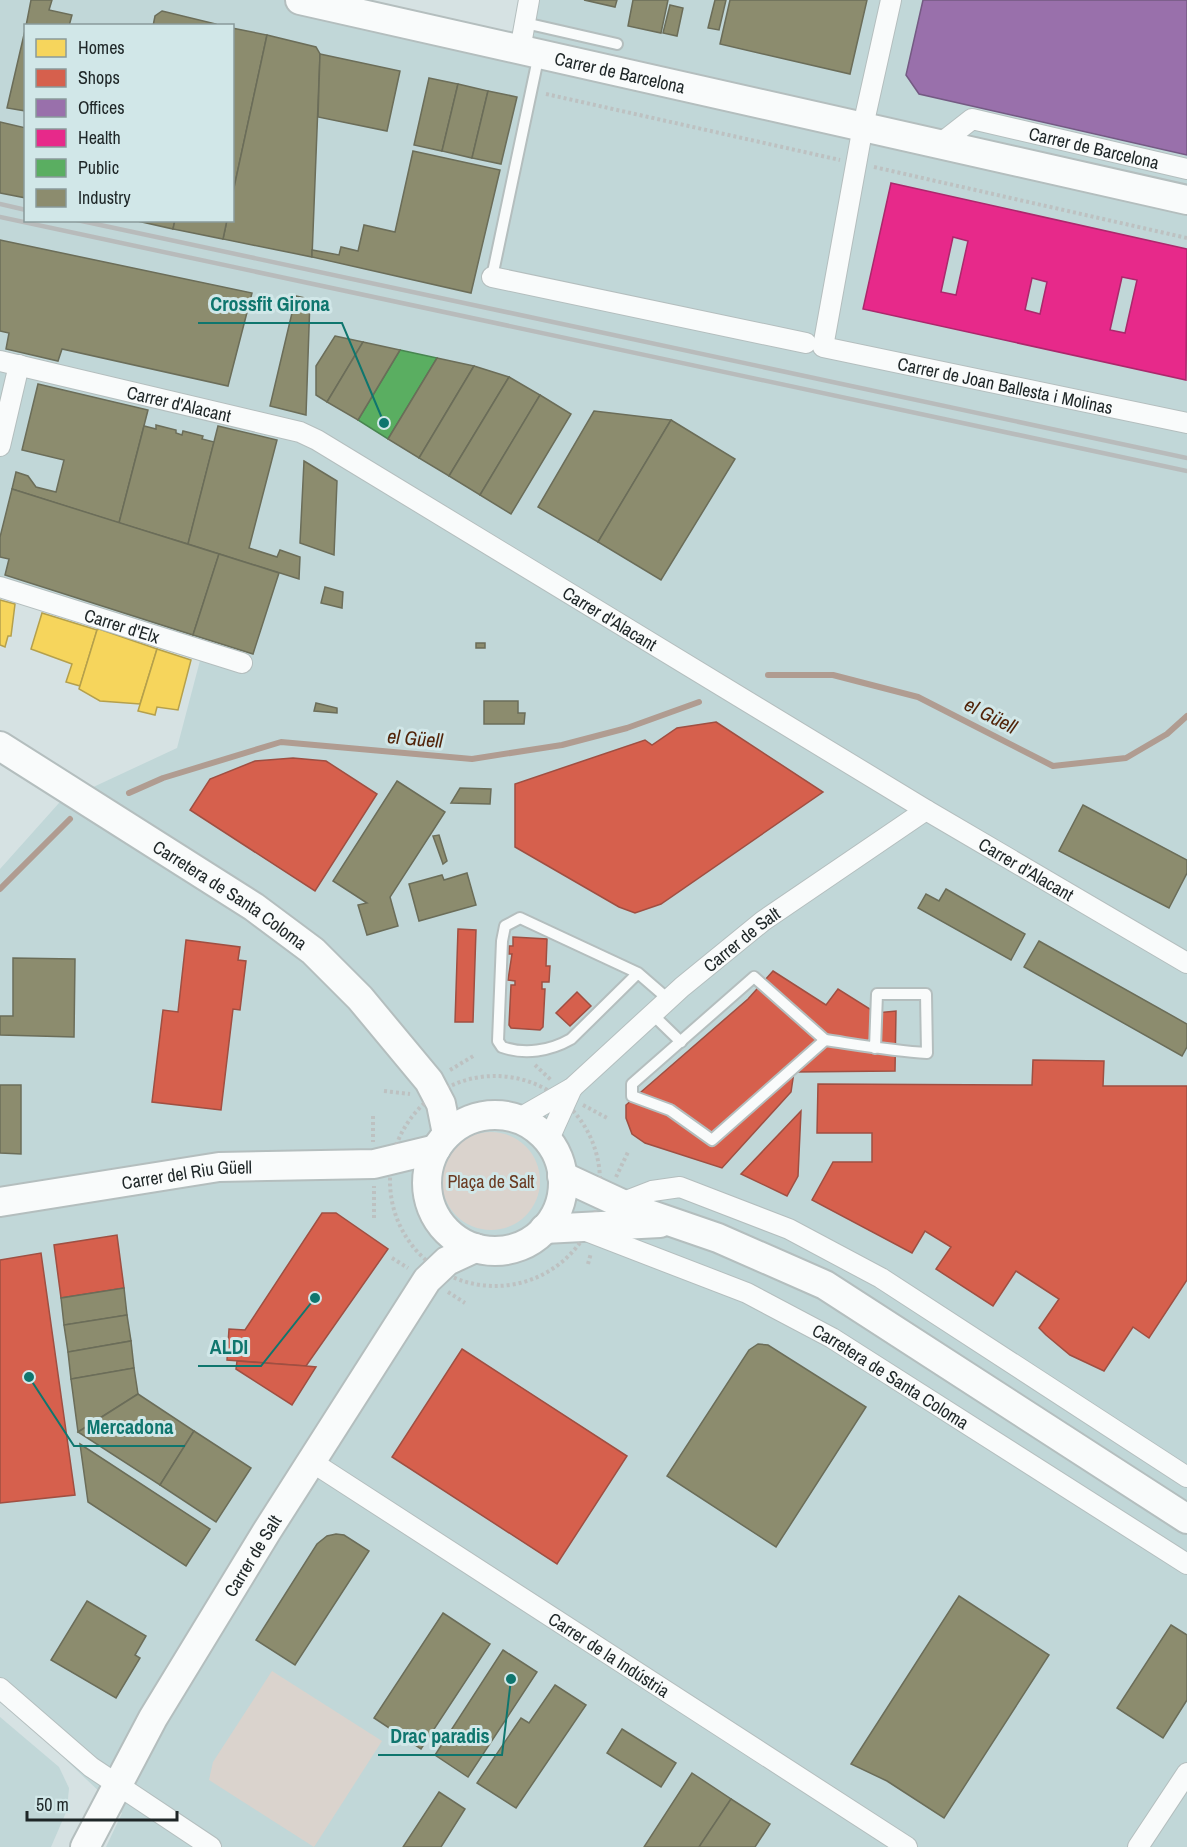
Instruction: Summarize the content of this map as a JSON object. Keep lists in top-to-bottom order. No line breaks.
{"streets":{"street":["Carrer de Barcelona","Carrer de Joan Ballesta i Molinas","Carrer d'Alacant","Carrer d'Elx","Carretera de Santa Coloma","Carrer de Salt","Carrer del Riu Güell","Carrer de la Indústria"]},"crossings":[["Carrer d'Alacant","Carrer de Salt"],["Carretera de Santa Coloma","Carrer de Salt"],["Carretera de Santa Coloma","Carrer del Riu Güell"],["Carrer de Salt","Carrer del Riu Güell"],["Carrer de Salt","Carrer de la Indústria"]],"water":["el Güell"],"parks":["Plaça de Salt"],"places":["Crossfit Girona","ALDI","Mercadona","Drac paradis"],"legend":["Homes","Shops","Offices","Health","Public","Industry"],"scale_bar":"50 m"}
